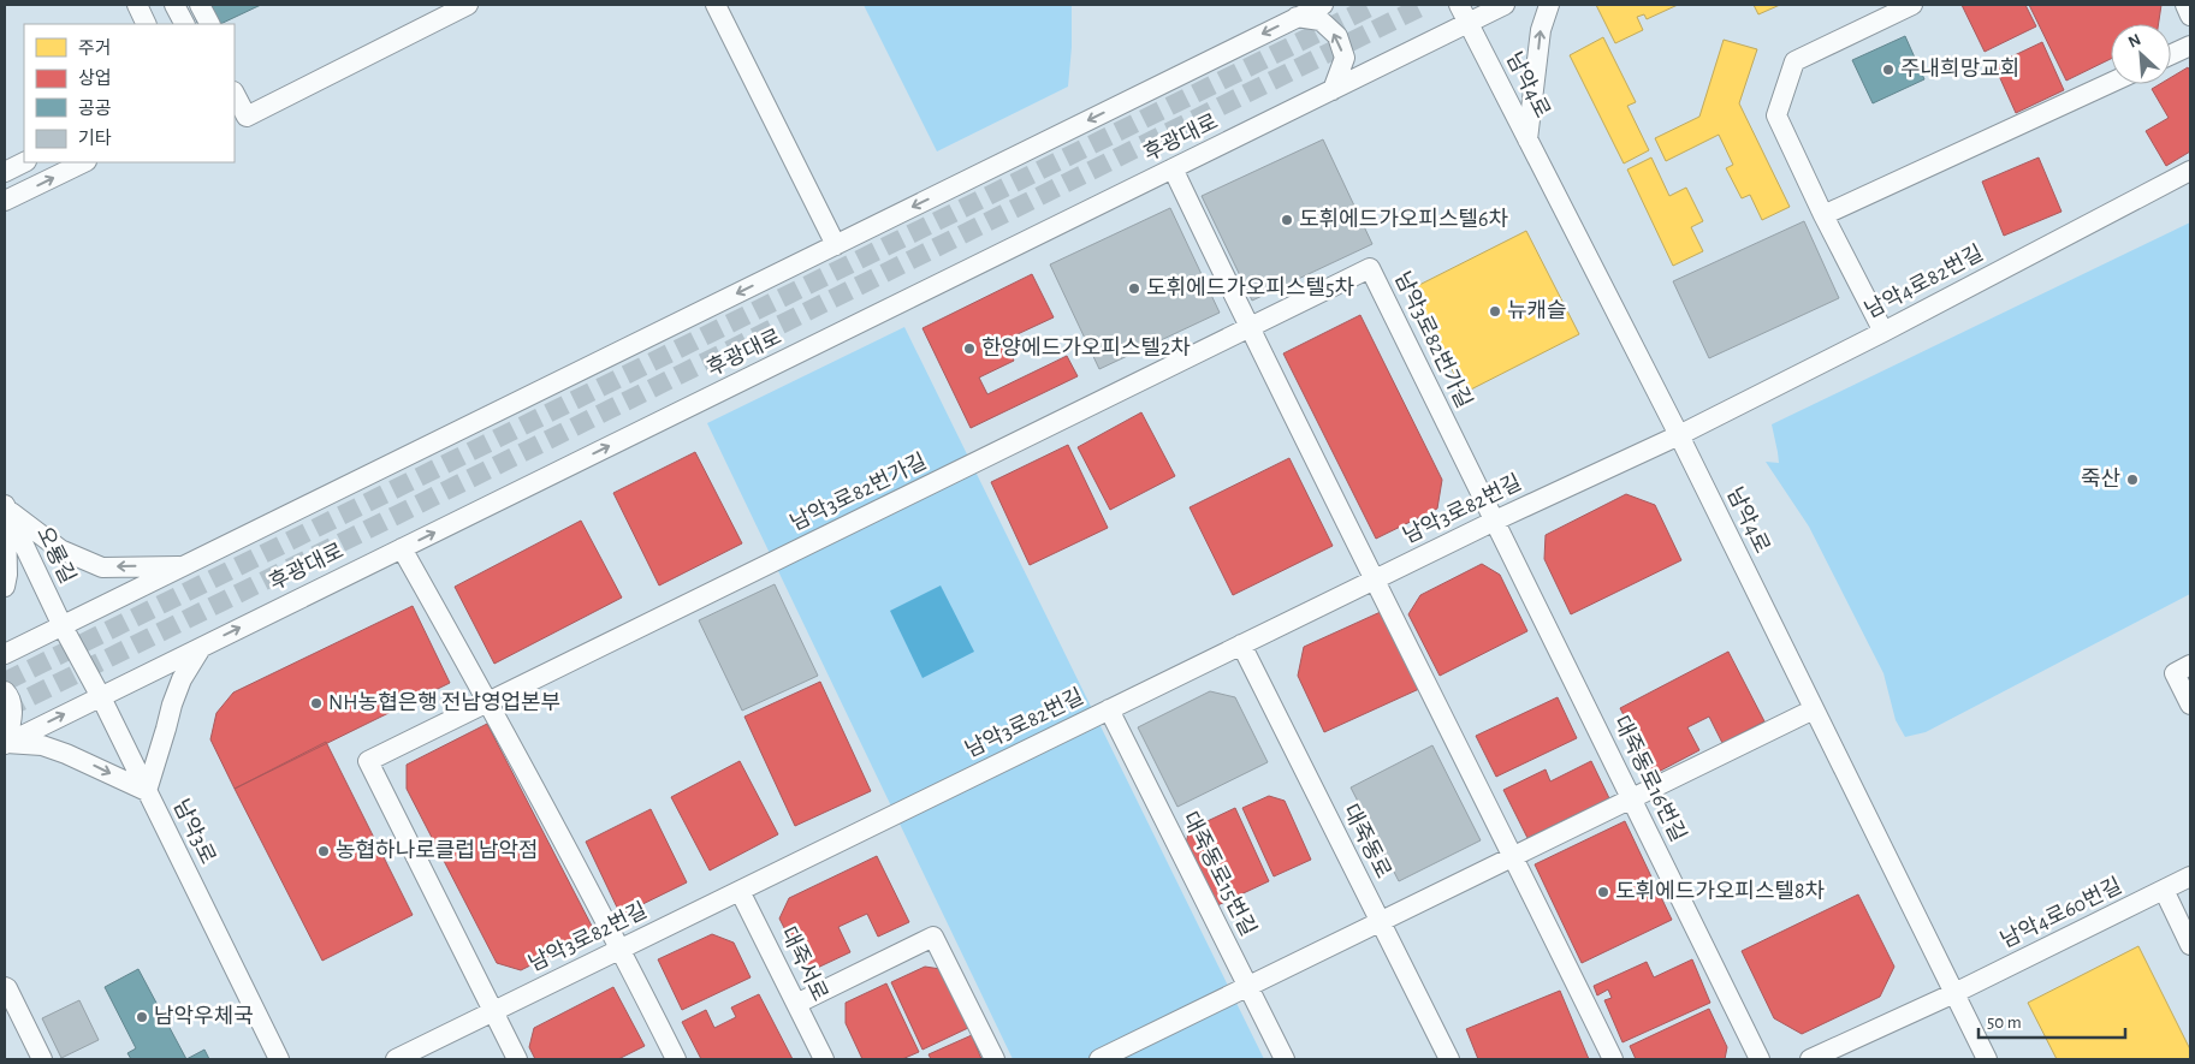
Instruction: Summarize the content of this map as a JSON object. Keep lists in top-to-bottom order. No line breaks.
{"streets":{"street":["남악4로","후광대로","남악4로82번길","남악3로82번가길","남악3로82번길","오룡길","대죽동로16번길","남악3로","대죽동로","대죽동로15번길","남악4로60번길","대죽서로"]},"crossings":[["남악4로","후광대로"],["남악4로","남악4로82번길"],["남악4로","남악3로82번길"],["남악4로","남악4로60번길"],["후광대로","남악3로"],["남악4로82번길","남악3로82번길"],["남악3로82번가길","남악3로82번길"],["남악3로82번가길","대죽동로16번길"],["남악3로82번길","대죽동로16번길"],["남악3로82번길","대죽동로"],["남악3로82번길","대죽동로15번길"],["남악3로82번길","대죽서로"],["오룡길","남악3로"]],"places":["주내희망교회","도휘에드가오피스텔6차","도휘에드가오피스텔5차","뉴캐슬","한양에드가오피스텔2차","죽산","NH농협은행 전남영업본부","농협하나로클럽 남악점","도휘에드가오피스텔8차","남악우체국"],"legend":["주거","상업","공공","기타"],"scale_bar":"50 m","north":"top left"}
